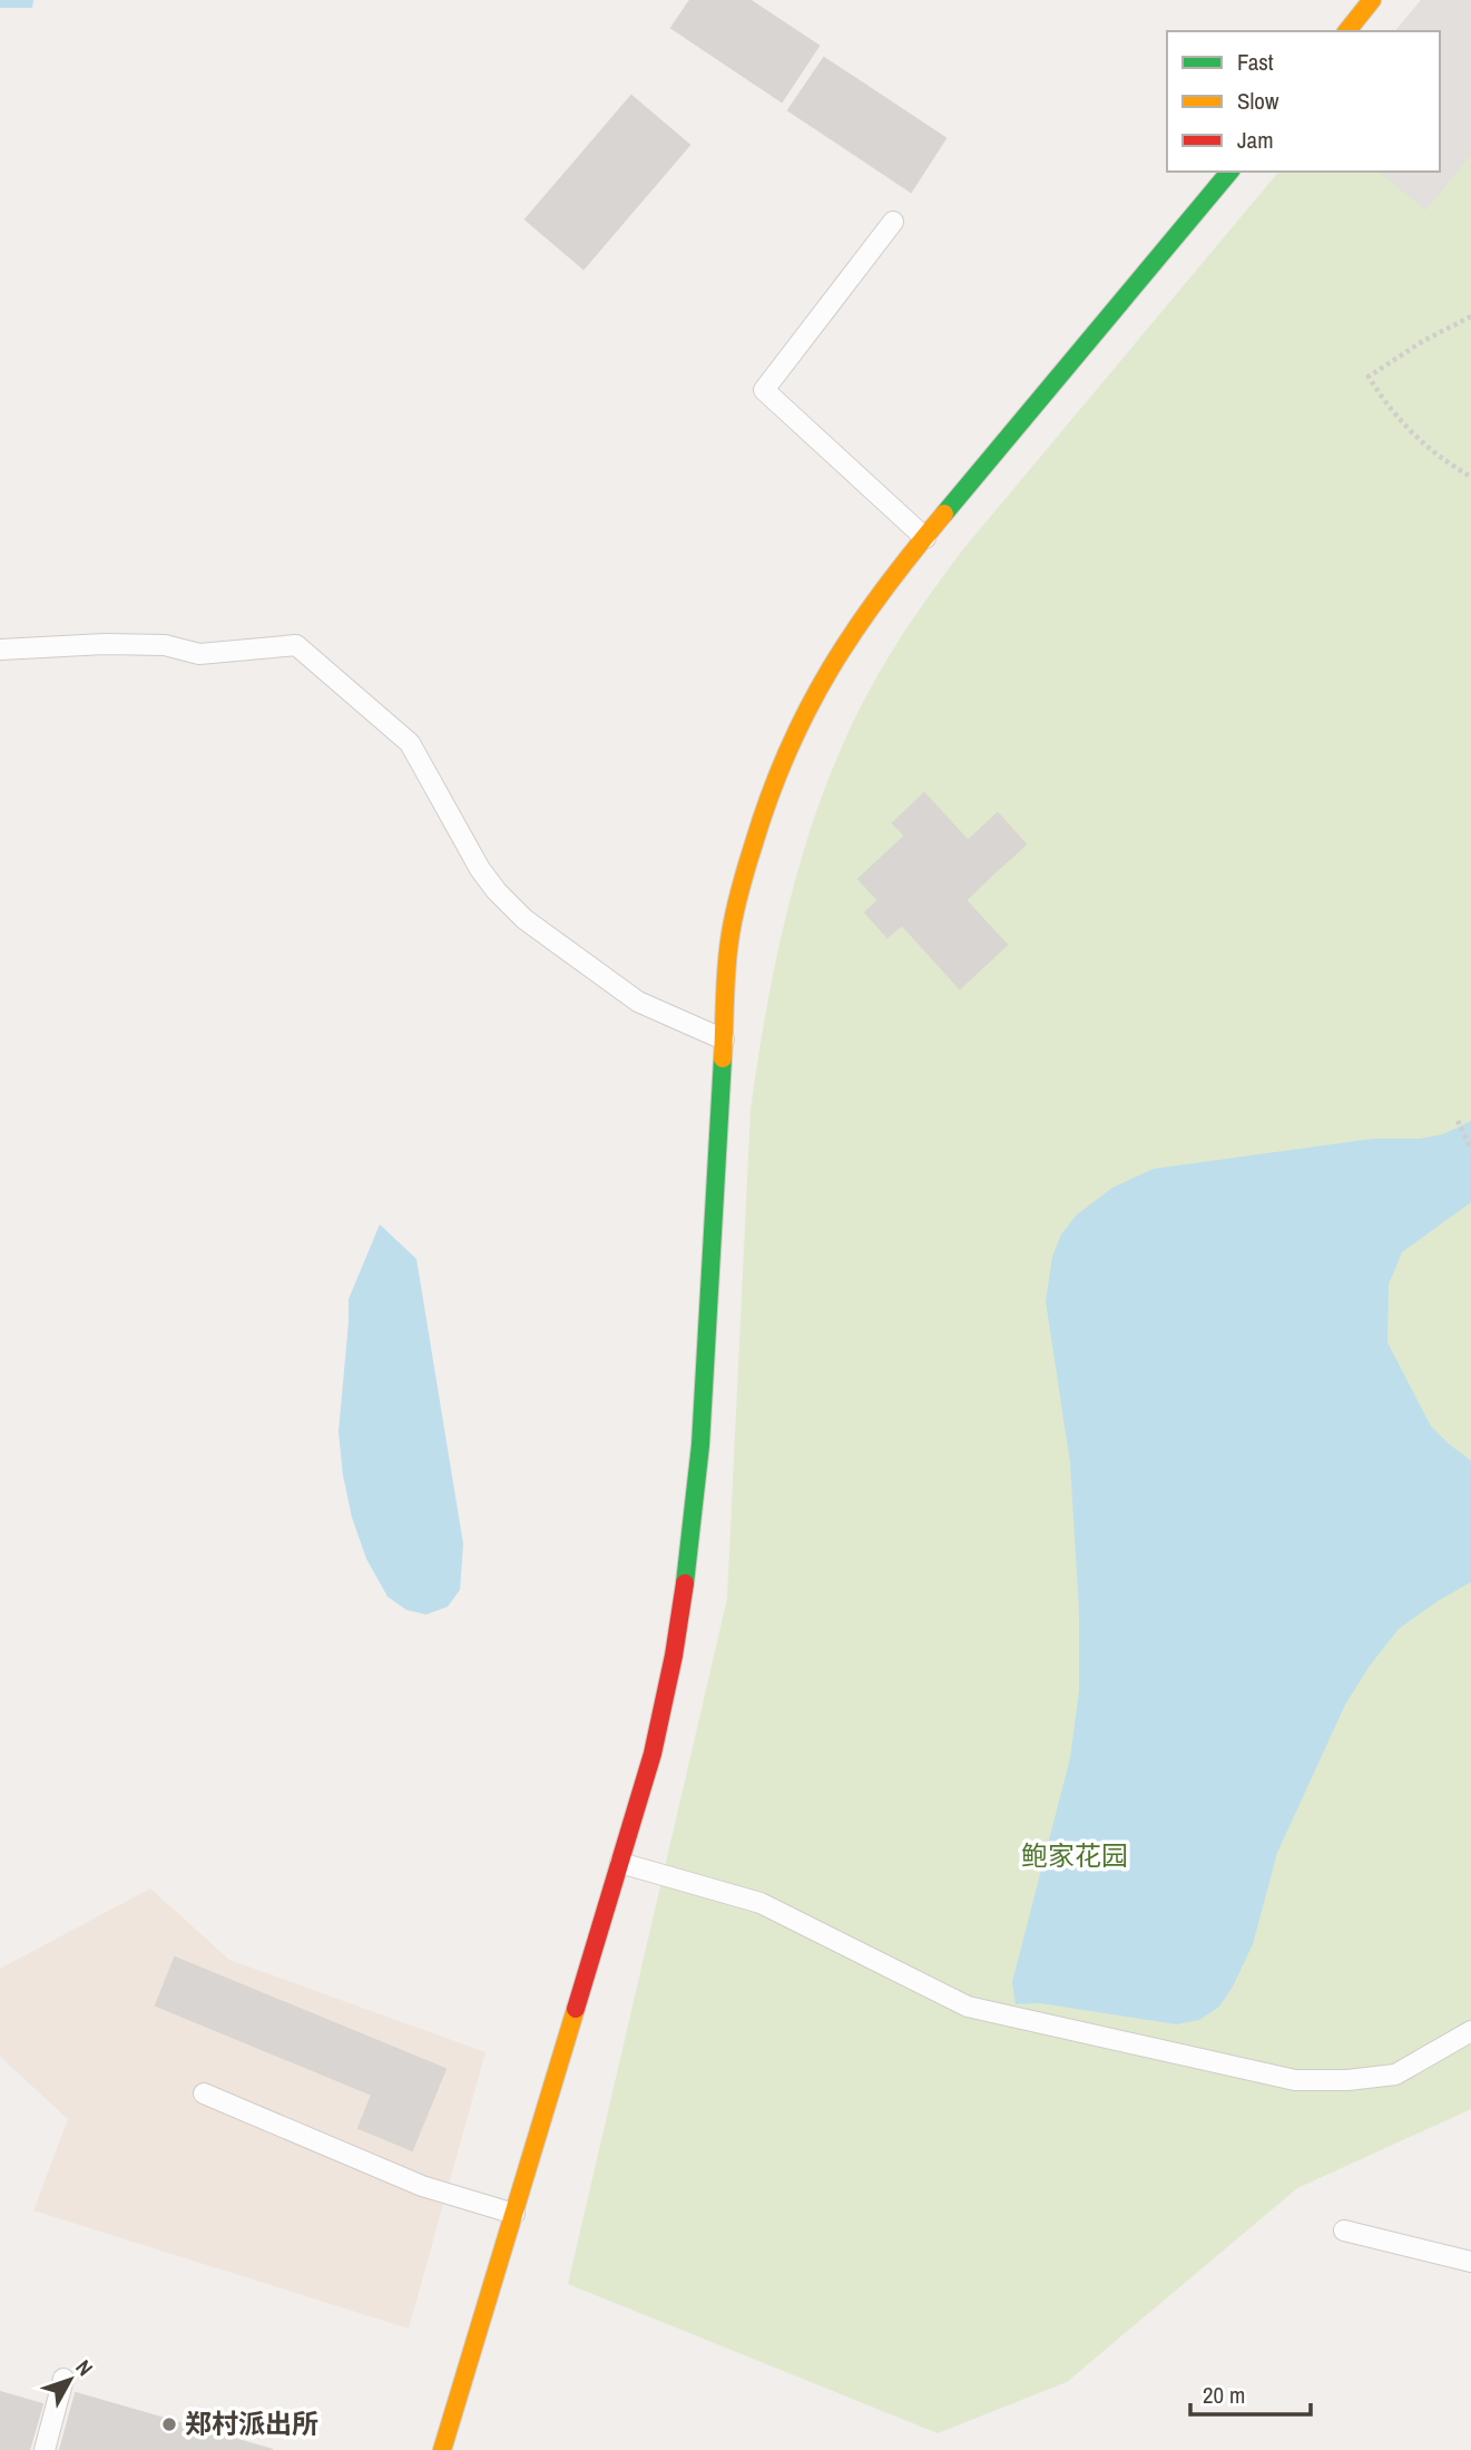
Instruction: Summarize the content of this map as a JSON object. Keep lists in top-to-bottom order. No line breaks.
{"parks":["鲍家花园"],"places":["郑村派出所"],"legend":["Fast","Slow","Jam"],"scale_bar":"20 m","north":"top right"}
